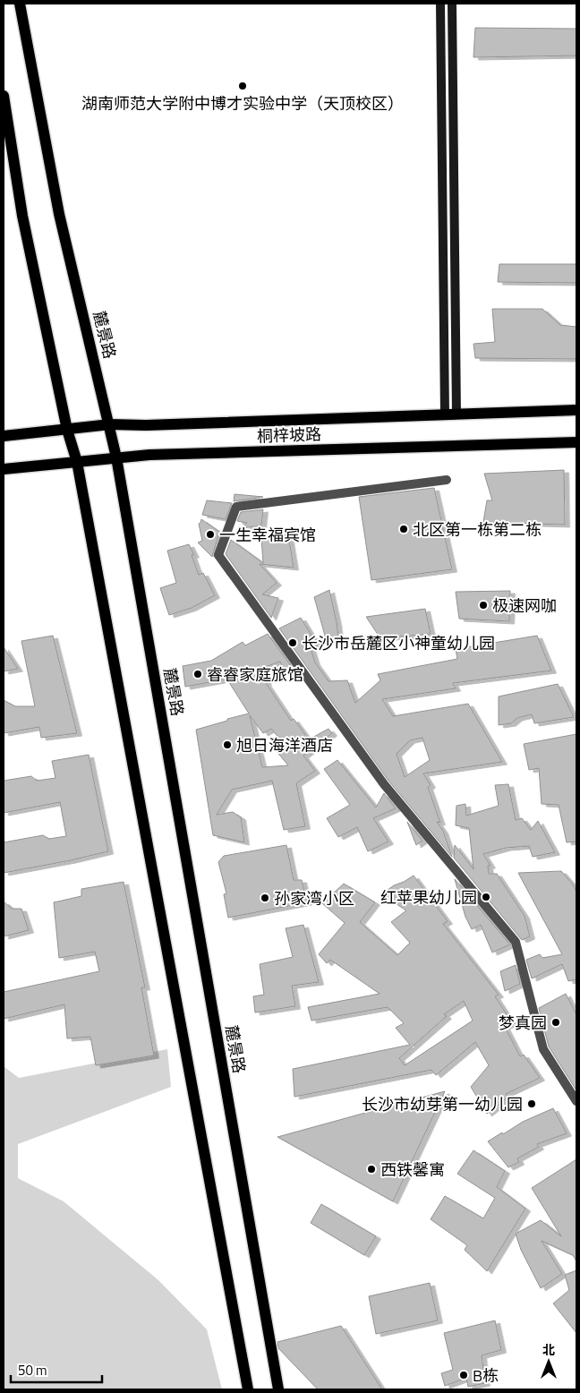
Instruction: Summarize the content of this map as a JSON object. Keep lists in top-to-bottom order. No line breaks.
{"streets":{"main road":["麓景路","桐梓坡路"]},"crossings":[["麓景路","桐梓坡路"]],"places":["湖南师范大学附中博才实验中学（天顶校区）","北区第一栋第二栋","一生幸福宾馆","极速网咖","长沙市岳麓区小神童幼儿园","睿睿家庭旅馆","旭日海洋酒店","红苹果幼儿园","孙家湾小区","梦真园","长沙市幼芽第一幼儿园","西铁馨寓","B栋"],"scale_bar":"50 m","north":"top"}
